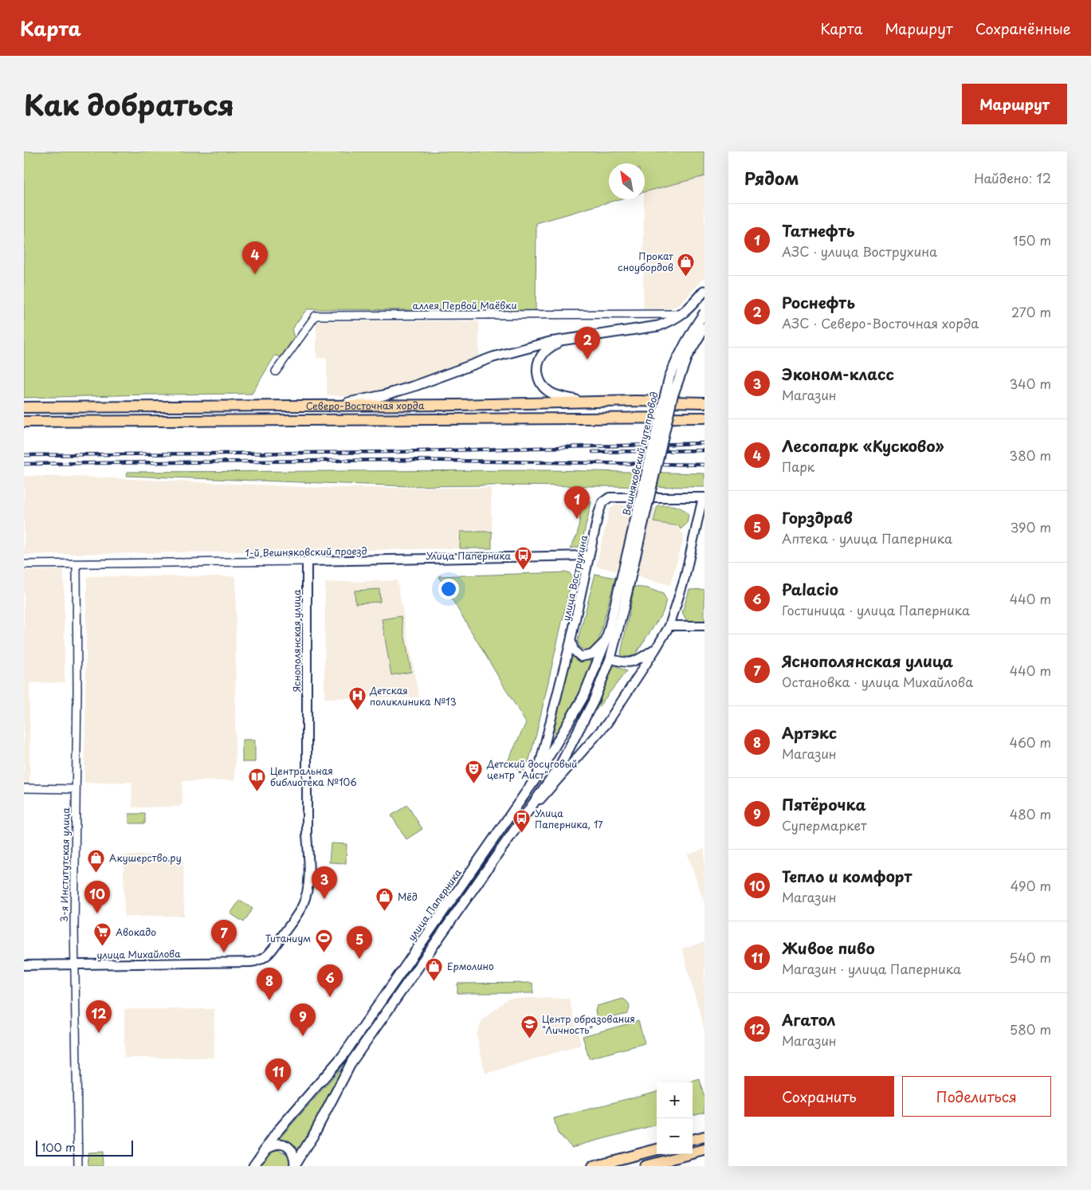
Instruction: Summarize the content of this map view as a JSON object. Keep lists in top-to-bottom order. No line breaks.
{"streets":{"main road":["Северо-Восточная хорда","Вешняковский путепровод","улица Паперника"],"street":["аллея Первой Маёвки","1-й Вешняковский проезд","улица Вострухина","Яснополянская улица","3-я Институтская улица","улица Михайлова"]},"crossings":[["Вешняковский путепровод","улица Паперника"],["1-й Вешняковский проезд","улица Вострухина"],["1-й Вешняковский проезд","Яснополянская улица"],["1-й Вешняковский проезд","3-я Институтская улица"],["улица Вострухина","улица Паперника"],["Яснополянская улица","улица Михайлова"],["3-я Институтская улица","улица Михайлова"]],"places":{"shop":["Прокат сноубордов","Акушерство.ру","Мёд","Ермолино"],"bus stop":["Улица Паперника","Улица Паперника, 17"],"hospital":["Детская поликлиника №13"],"theatre":["Детский досуговый центр \"Аист\""],"library":["Центральная библиотека №106"],"supermarket":["Авокадо"],"sports":["Титаниум"],"school or university":["Центр образования \"Личность\""]},"scale_bar":"100 m","north":"top left","page":{"header":"Карта","nav":["Карта","Маршрут","Сохранённые"],"title":"Как добраться","buttons":["Маршрут",["Сохранить","Поделиться"]],"heading":["Рядом","Найдено: 12"],"list":[{"mark":"1","name":"Татнефть","note":"АЗС · улица Вострухина","value":"150 m"},{"mark":"2","name":"Роснефть","note":"АЗС · Северо-Восточная хорда","value":"270 m"},{"mark":"3","name":"Эконом-класс","note":"Магазин","value":"340 m"},{"mark":"4","name":"Лесопарк «Кусково»","note":"Парк","value":"380 m"},{"mark":"5","name":"Горздрав","note":"Аптека · улица Паперника","value":"390 m"},{"mark":"6","name":"Palacio","note":"Гостиница · улица Паперника","value":"440 m"},{"mark":"7","name":"Яснополянская улица","note":"Остановка · улица Михайлова","value":"440 m"},{"mark":"8","name":"Артэкс","note":"Магазин","value":"460 m"},{"mark":"9","name":"Пятёрочка","note":"Супермаркет","value":"480 m"},{"mark":"10","name":"Тепло и комфорт","note":"Магазин","value":"490 m"},{"mark":"11","name":"Живое пиво","note":"Магазин · улица Паперника","value":"540 m"},{"mark":"12","name":"Агатол","note":"Магазин","value":"580 m"}],"pins":["4","2","1","3","10","7","5","6","8","12","9","11"],"map_buttons":["+","−"],"scale":"100 m"}}
